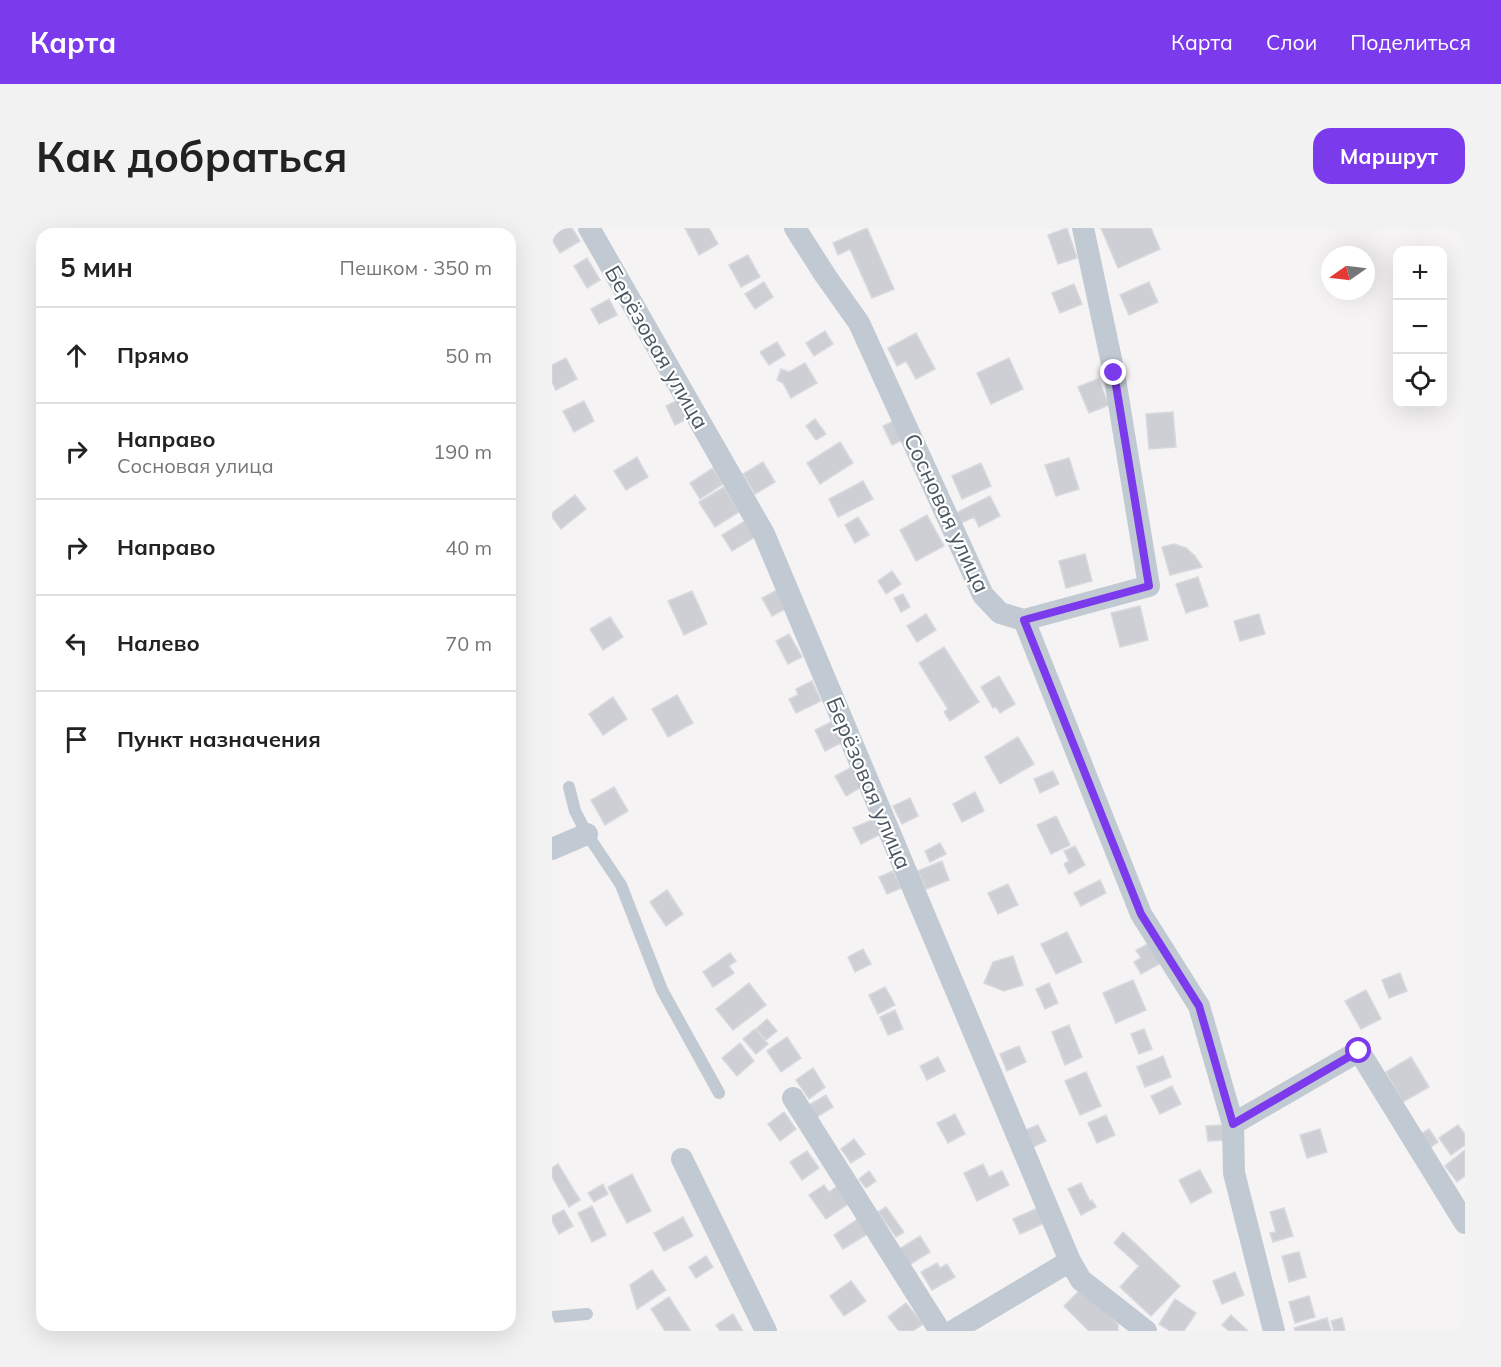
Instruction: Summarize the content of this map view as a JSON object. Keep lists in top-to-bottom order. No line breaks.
{"streets":{"street":["Берёзовая улица","Сосновая улица"]},"north":"left","page":{"header":"Карта","nav":["Карта","Слои","Поделиться"],"buttons":"Маршрут","title":"Как добраться","heading":["5 мин","Пешком · 350 m"],"map_buttons":["+","−"],"list":[["Прямо","50 m"],["Направо","Сосновая улица","190 m"],["Направо","40 m"],["Налево","70 m"],"Пункт назначения"]}}
